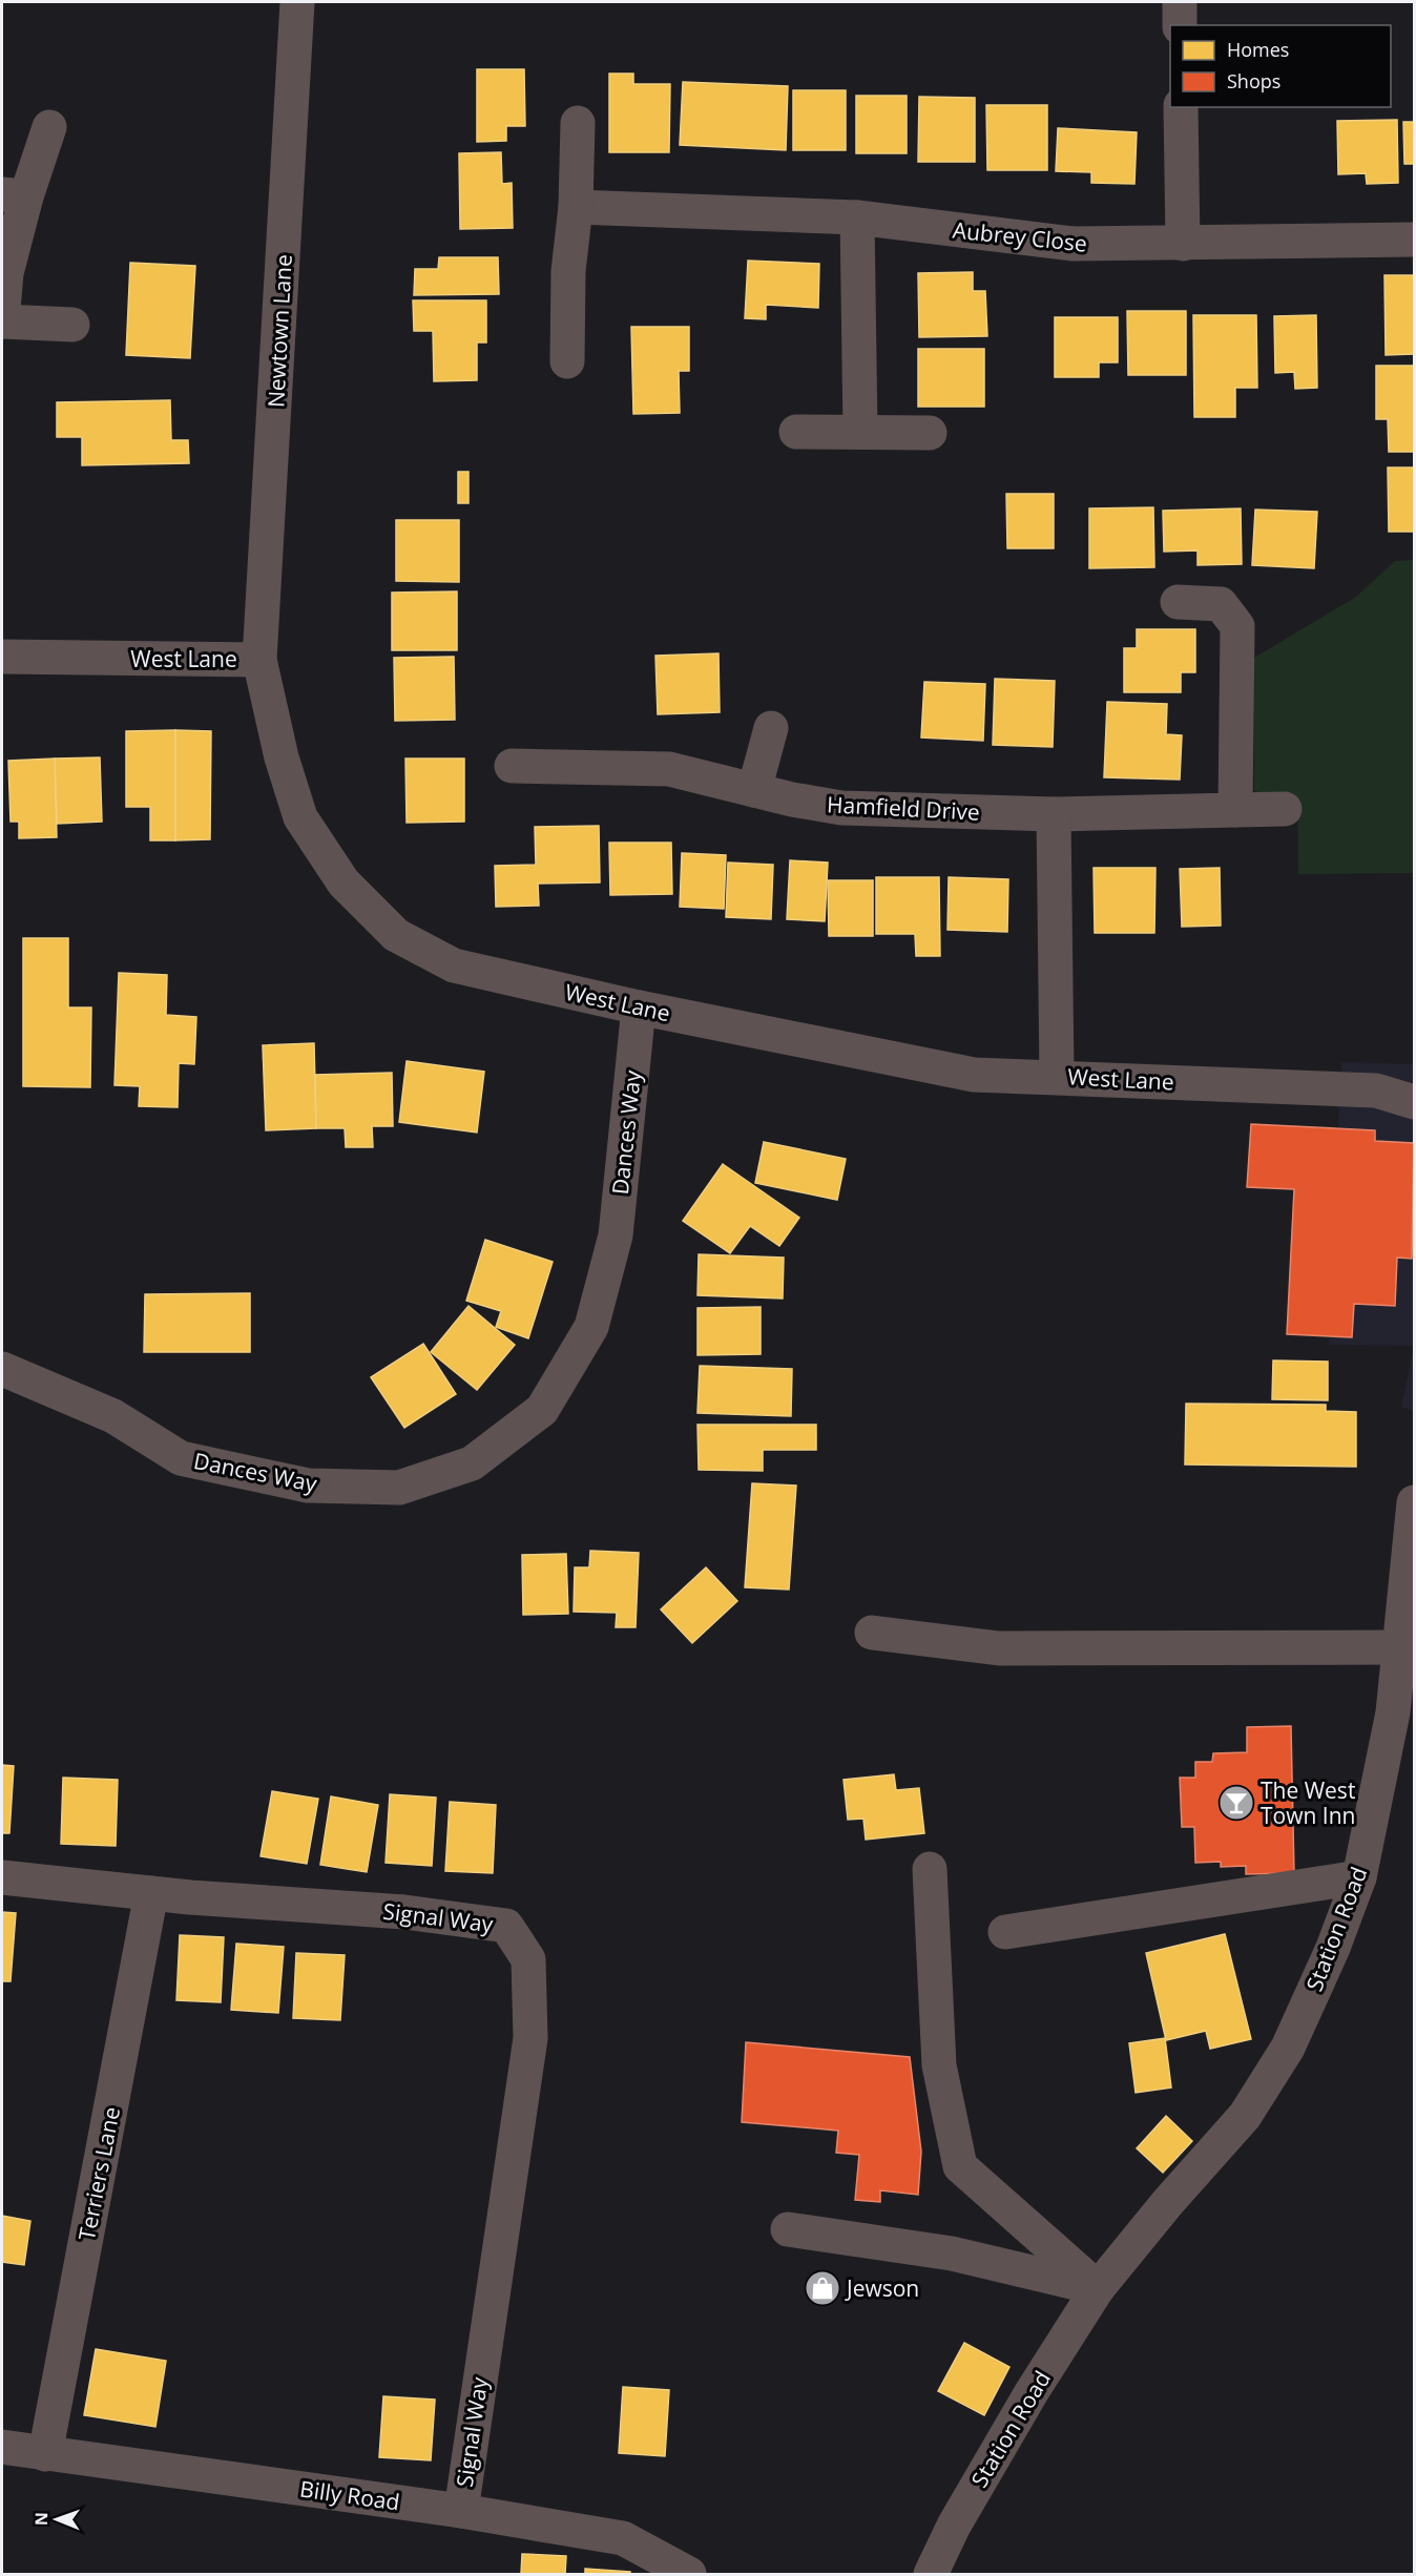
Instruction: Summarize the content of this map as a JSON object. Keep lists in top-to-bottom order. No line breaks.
{"streets":{"street":["Aubrey Close","Newtown Lane","West Lane","Hamfield Drive","Dances Way","Signal Way","Station Road","Terriers Lane","Billy Road"]},"crossings":[["Newtown Lane","West Lane"],["West Lane","Dances Way"],["Signal Way","Terriers Lane"],["Signal Way","Billy Road"],["Terriers Lane","Billy Road"]],"places":{"bar":["The West Town Inn"],"shop":["Jewson"]},"legend":["Homes","Shops"],"north":"left"}
